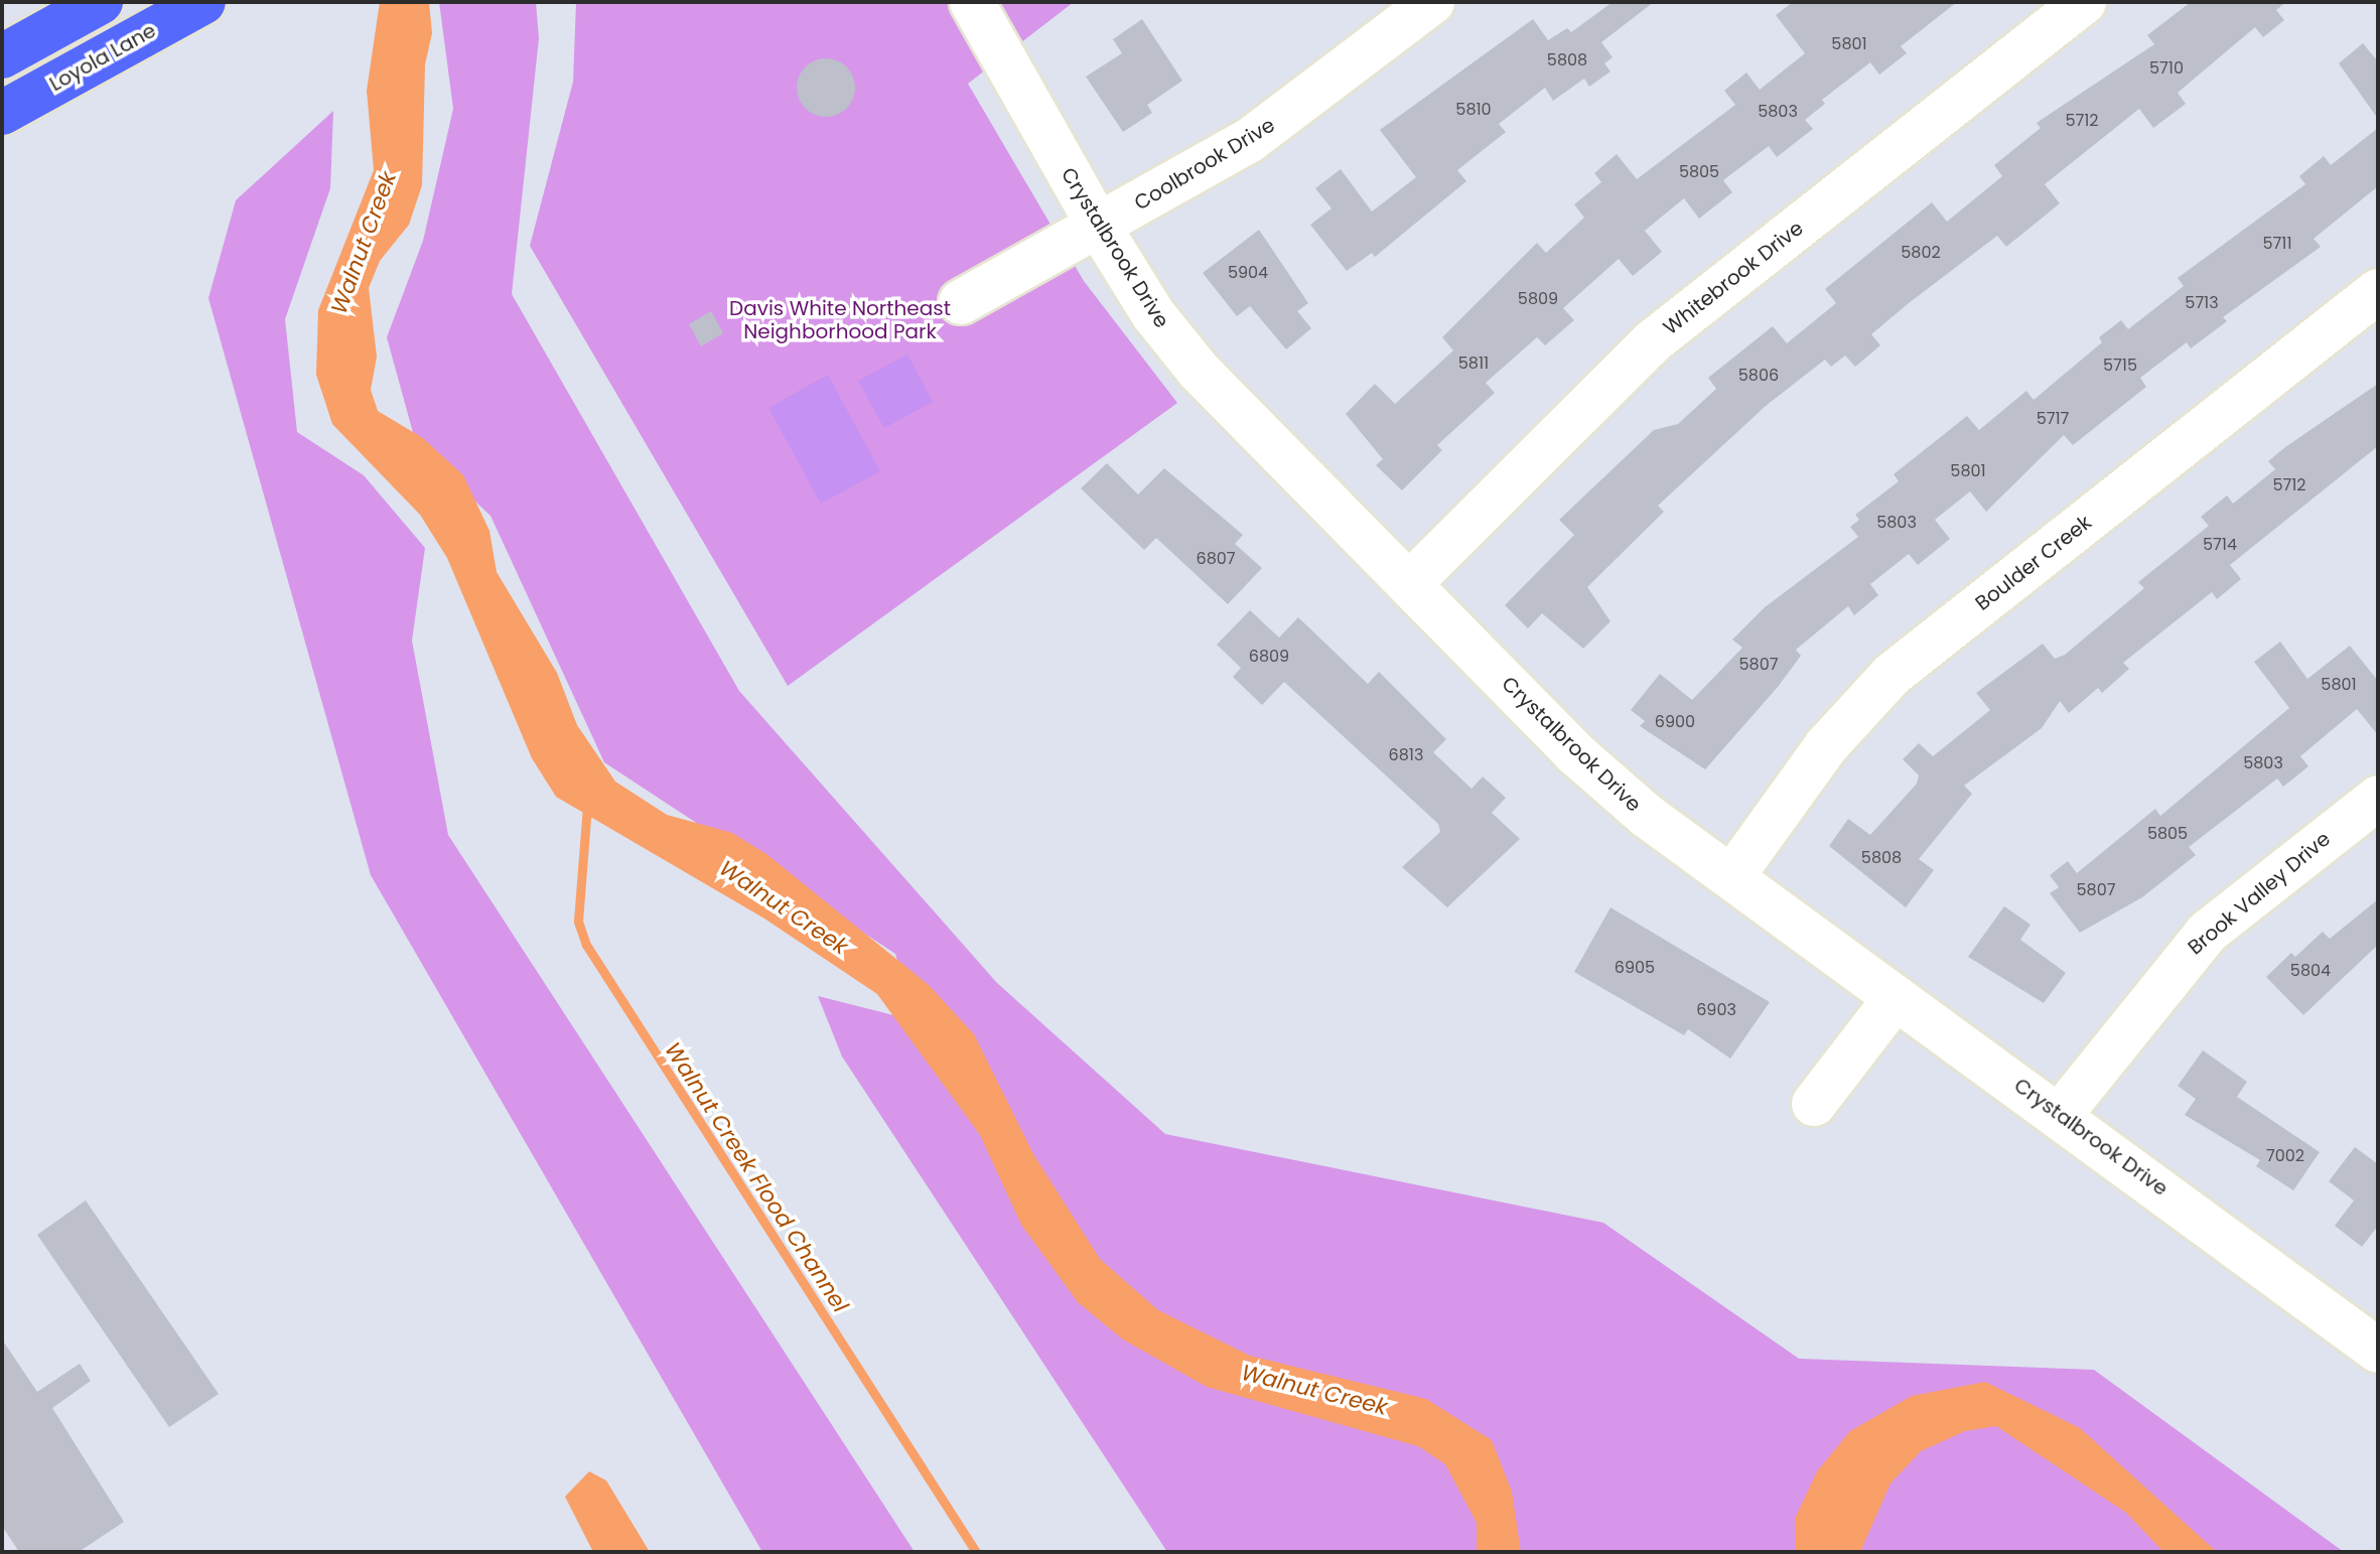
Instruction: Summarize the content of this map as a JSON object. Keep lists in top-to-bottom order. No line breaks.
{"streets":{"main road":["Loyola Lane"],"street":["Coolbrook Drive","Crystalbrook Drive","Whitebrook Drive","Boulder Creek","Brook Valley Drive"]},"crossings":[["Coolbrook Drive","Crystalbrook Drive"],["Crystalbrook Drive","Whitebrook Drive"],["Crystalbrook Drive","Boulder Creek"],["Crystalbrook Drive","Brook Valley Drive"]],"water":["Walnut Creek","Walnut Creek Flood Channel"],"parks":["Davis White Northeast Neighborhood Park"],"house_numbers":["5801","5808","5710","5810","5803","5712","5805","5711","5802","5904","5809","5713","5811","5715","5806","5717","5801","5712","5803","5714","6807","6809","5807","5801","6900","6813","5803","5805","5808","5807","6905","5804","6903","7002"]}
